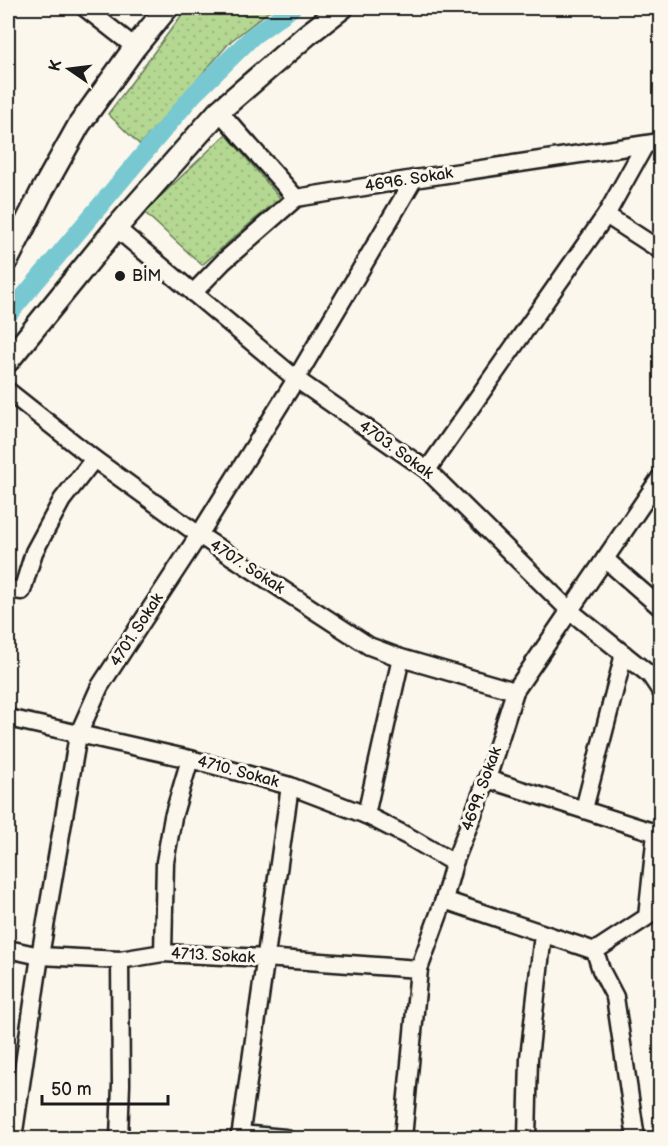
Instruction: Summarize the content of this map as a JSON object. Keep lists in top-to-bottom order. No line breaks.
{"streets":{"street":["4696. Sokak","4703. Sokak","4707. Sokak","4701. Sokak","4710. Sokak","4699. Sokak","4713. Sokak"]},"crossings":[["4696. Sokak","4701. Sokak"],["4703. Sokak","4701. Sokak"],["4703. Sokak","4699. Sokak"],["4707. Sokak","4701. Sokak"],["4707. Sokak","4699. Sokak"],["4701. Sokak","4710. Sokak"],["4701. Sokak","4713. Sokak"],["4710. Sokak","4699. Sokak"],["4699. Sokak","4713. Sokak"]],"places":["BİM"],"scale_bar":"50 m","north":"left"}
